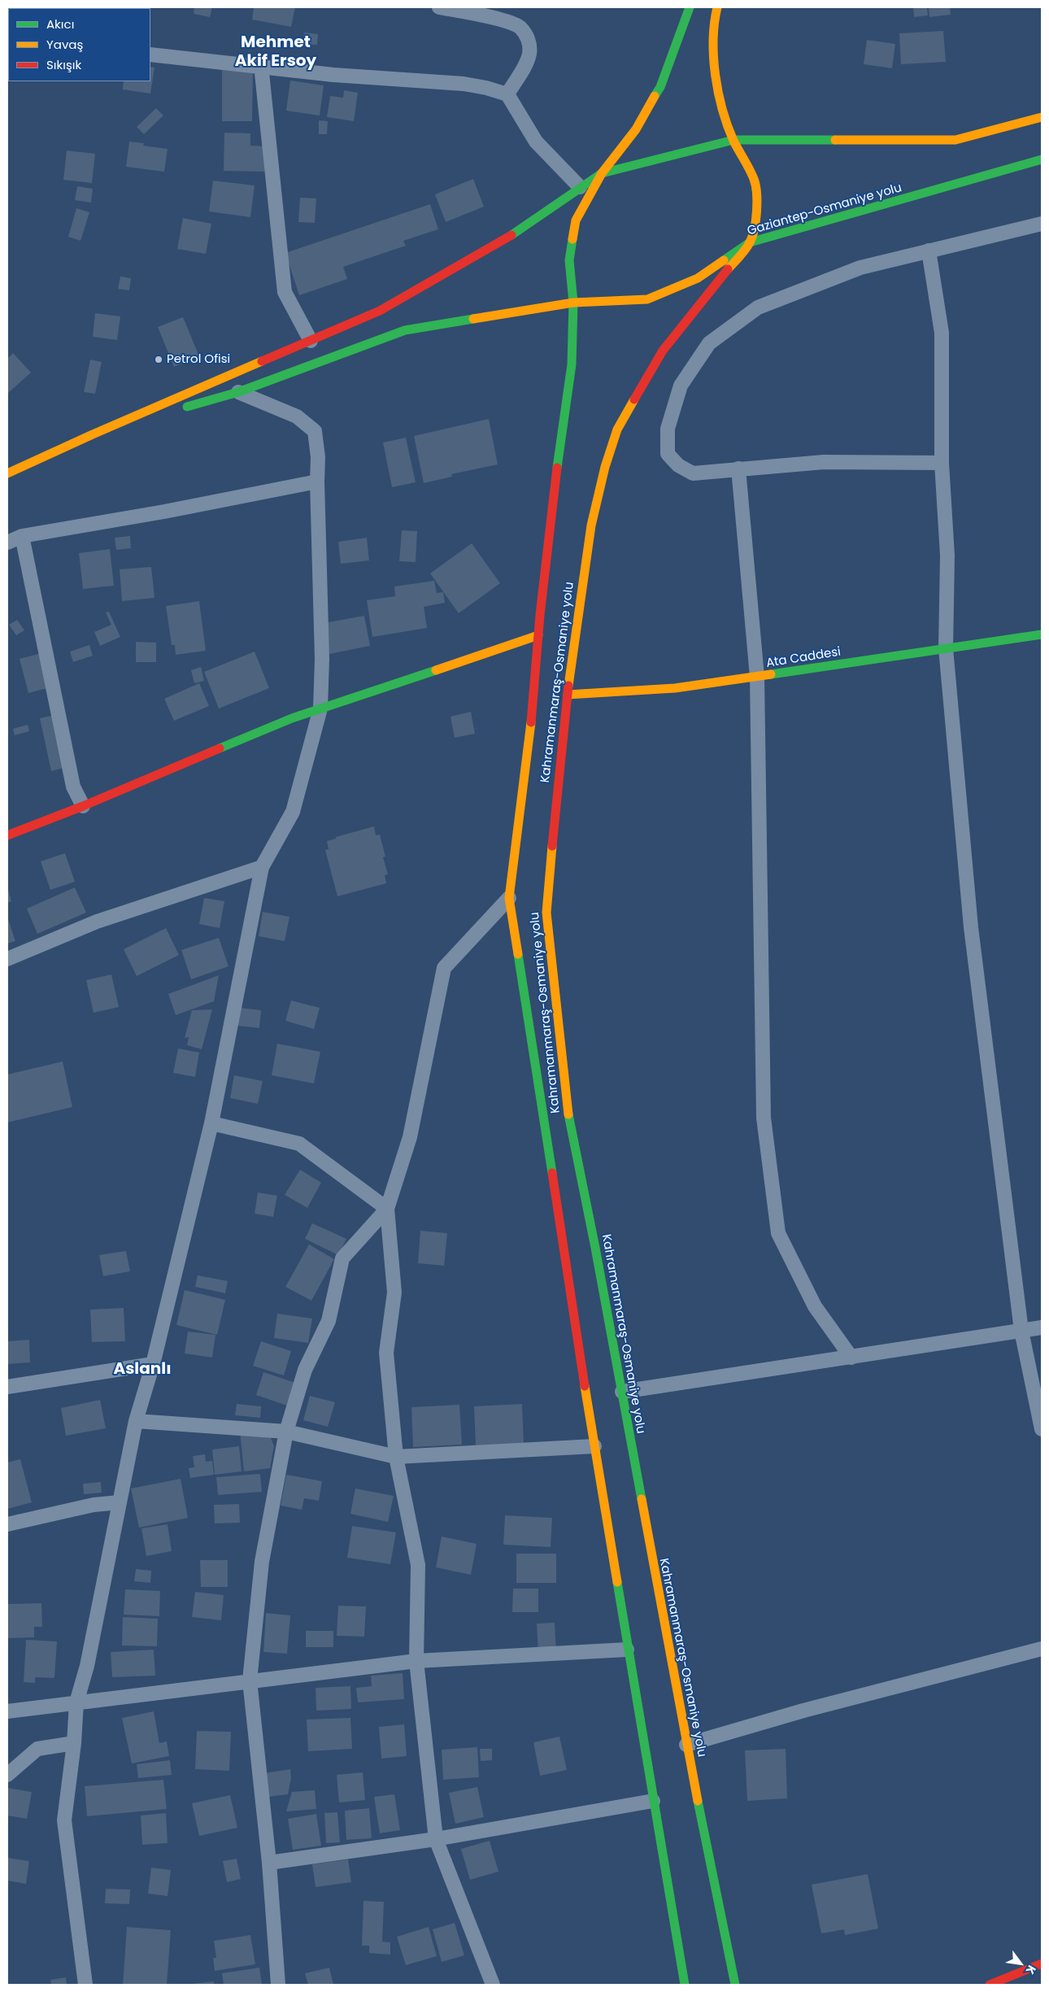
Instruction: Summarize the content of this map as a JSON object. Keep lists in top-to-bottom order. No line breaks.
{"streets":{"main road":["Gaziantep-Osmaniye yolu","Ata Caddesi","Kahramanmaraş-Osmaniye yolu"]},"crossings":[["Gaziantep-Osmaniye yolu","Kahramanmaraş-Osmaniye yolu"],["Ata Caddesi","Kahramanmaraş-Osmaniye yolu"]],"districts":["Mehmet Akif Ersoy","Aslanlı"],"places":["Petrol Ofisi"],"legend":["Akıcı","Yavaş","Sıkışık"],"north":"bottom right"}
